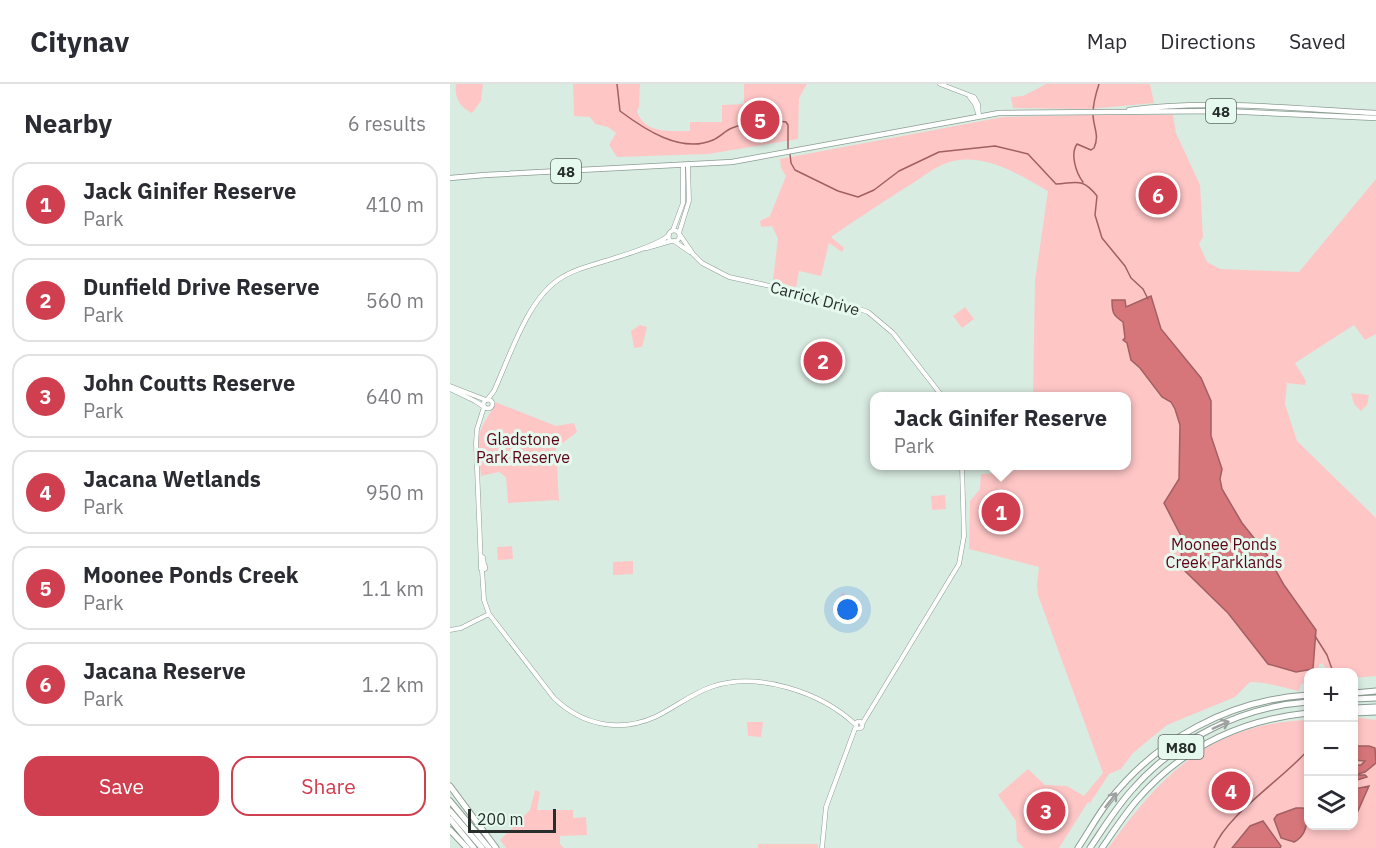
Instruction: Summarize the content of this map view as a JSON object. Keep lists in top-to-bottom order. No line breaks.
{"streets":{"highway":["M80"],"main road":["48"],"street":["Carrick Drive"]},"parks":["Gladstone Park Reserve","Moonee Ponds Creek Parklands"],"scale_bar":"200 m","page":{"header":"Citynav","nav":["Map","Directions","Saved"],"heading":["Nearby","6 results"],"pins":["5","6","2","1","4","3"],"list":[{"mark":"1","name":"Jack Ginifer Reserve","note":"Park","value":"410 m"},{"mark":"2","name":"Dunfield Drive Reserve","note":"Park","value":"560 m"},{"mark":"3","name":"John Coutts Reserve","note":"Park","value":"640 m"},{"mark":"4","name":"Jacana Wetlands","note":"Park","value":"950 m"},{"mark":"5","name":"Moonee Ponds Creek","note":"Park","value":"1.1 km"},{"mark":"6","name":"Jacana Reserve","note":"Park","value":"1.2 km"}],"popup":["Jack Ginifer Reserve","Park"],"map_buttons":["+","−"],"buttons":["Save","Share"],"scale":"200 m"}}
